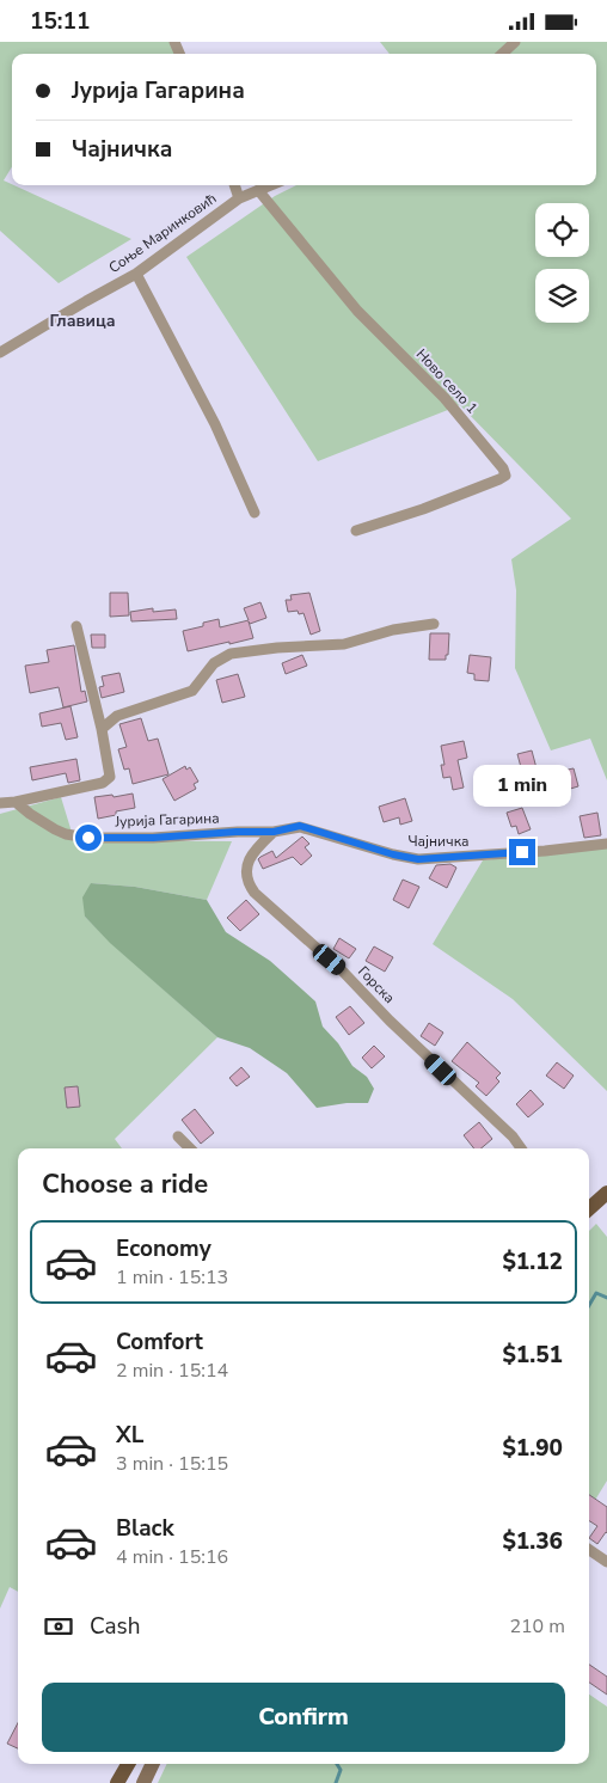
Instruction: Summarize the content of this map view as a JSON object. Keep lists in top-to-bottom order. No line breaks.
{"streets":{"street":["Соње Маринковић","Ново село 1","Јурија Гагарина","Чајничка","Горска"]},"crossings":[["Соње Маринковић","Ново село 1"],["Јурија Гагарина","Чајничка"],["Јурија Гагарина","Горска"],["Чајничка","Горска"]],"districts":["Главица"],"page":{"status":"15:11","banner":["Јурија Гагарина","Чајничка"],"bubble":"1 min","heading":"Choose a ride","list":[{"name":"Economy","note":"1 min · 15:13","value":"$1.12"},{"name":"Comfort","note":"2 min · 15:14","value":"$1.51"},{"name":"XL","note":"3 min · 15:15","value":"$1.90"},{"name":"Black","note":"4 min · 15:16","value":"$1.36"}],"pay":["Cash","210 m"],"buttons":"Confirm"}}
